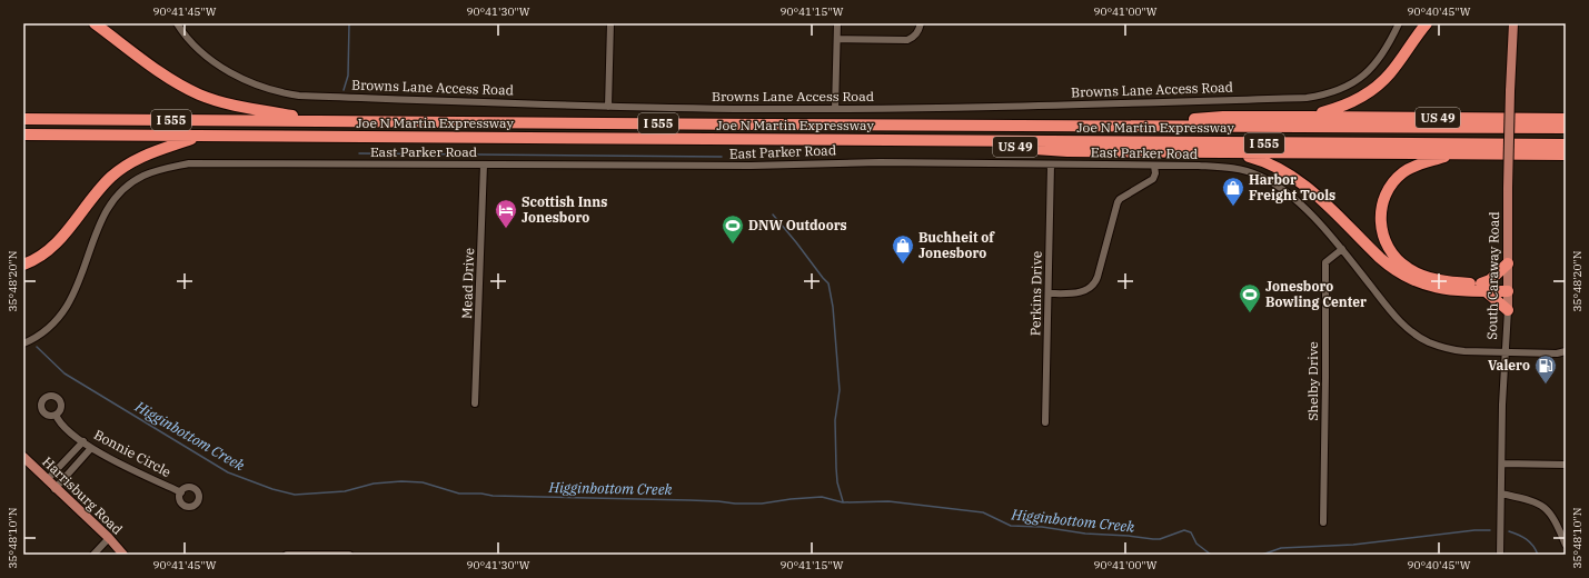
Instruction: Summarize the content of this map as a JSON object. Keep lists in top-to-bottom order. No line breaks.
{"streets":{"highway":["US 49","I 555","Joe N Martin Expressway"],"main road":["South Caraway Road","Harrisburg Road"],"street":["Browns Lane Access Road","East Parker Road","Mead Drive","Perkins Drive","Shelby Drive","Bonnie Circle"]},"crossings":[["US 49","Joe N Martin Expressway"],["East Parker Road","South Caraway Road"],["East Parker Road","Mead Drive"],["East Parker Road","Perkins Drive"],["East Parker Road","Shelby Drive"]],"water":["Higginbottom Creek"],"places":{"shop":["Harbor Freight Tools","Buchheit of Jonesboro"],"hotel":["Scottish Inns Jonesboro"],"sports":["DNW Outdoors","Jonesboro Bowling Center"],"fuel station":["Valero"]},"coordinates":["90°41'45\"W","90°41'30\"W","90°41'15\"W","90°41'00\"W","90°40'45\"W","35°48'20\"N","35°48'10\"N"]}
